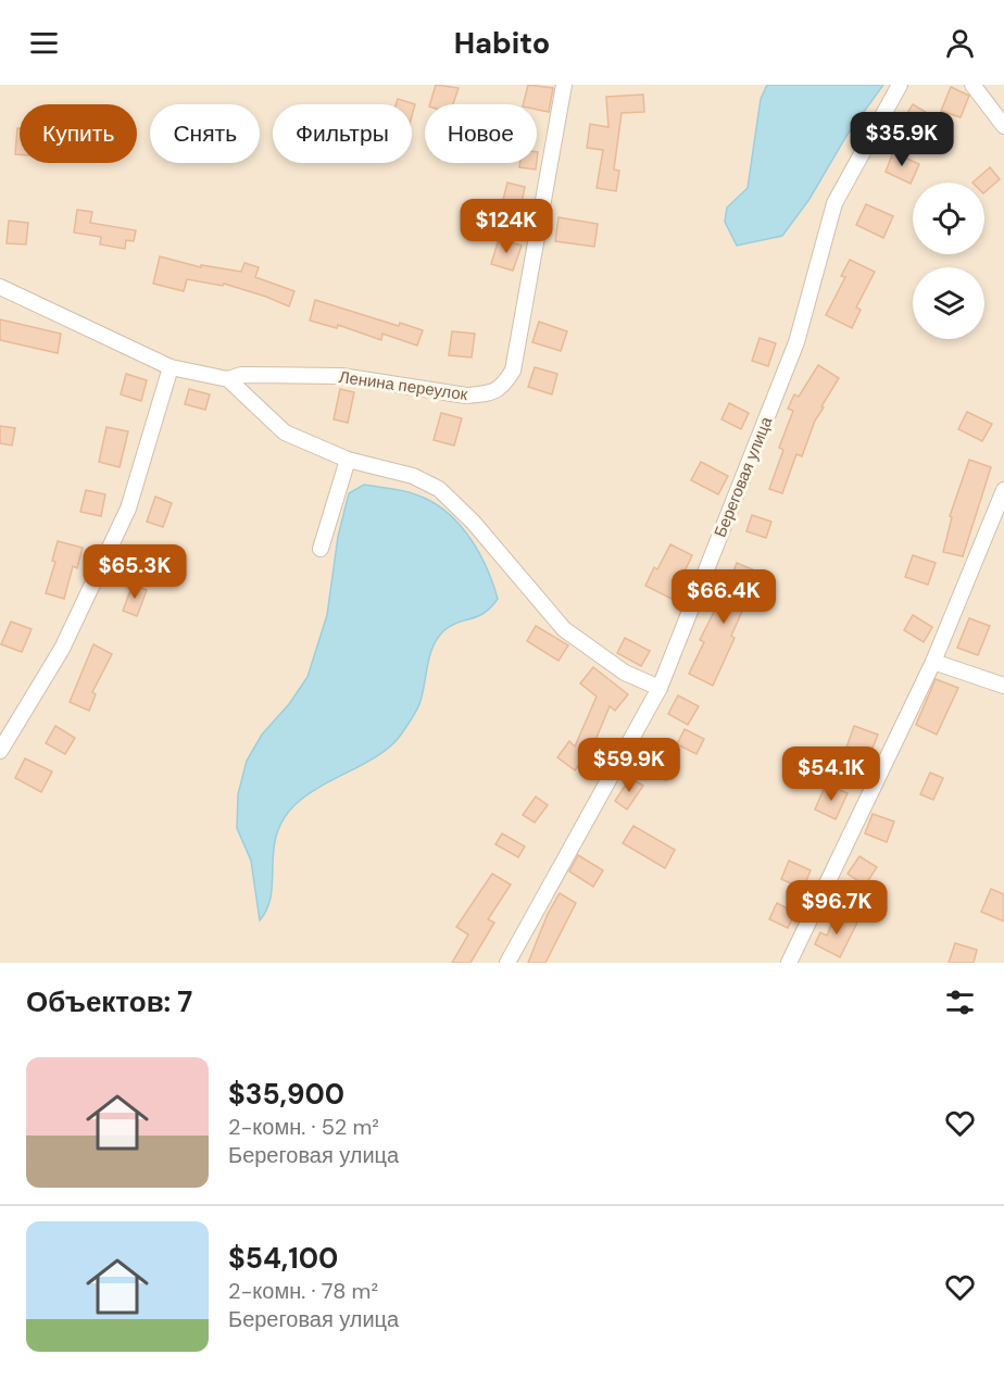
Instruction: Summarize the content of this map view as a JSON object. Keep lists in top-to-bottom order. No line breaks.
{"streets":{"street":["Ленина переулок","Береговая улица"]},"page":{"header":"Habito","chip":["Купить","Снять","Фильтры","Новое"],"price":["$35.9K","$124K","$65.3K","$66.4K","$59.9K","$54.1K","$96.7K"],"heading":"Объектов: 7","list":[{"name":"$35,900","note":"2-комн. · 52 m² · Береговая улица"},{"name":"$54,100","note":"2-комн. · 78 m² · Береговая улица"}]}}
